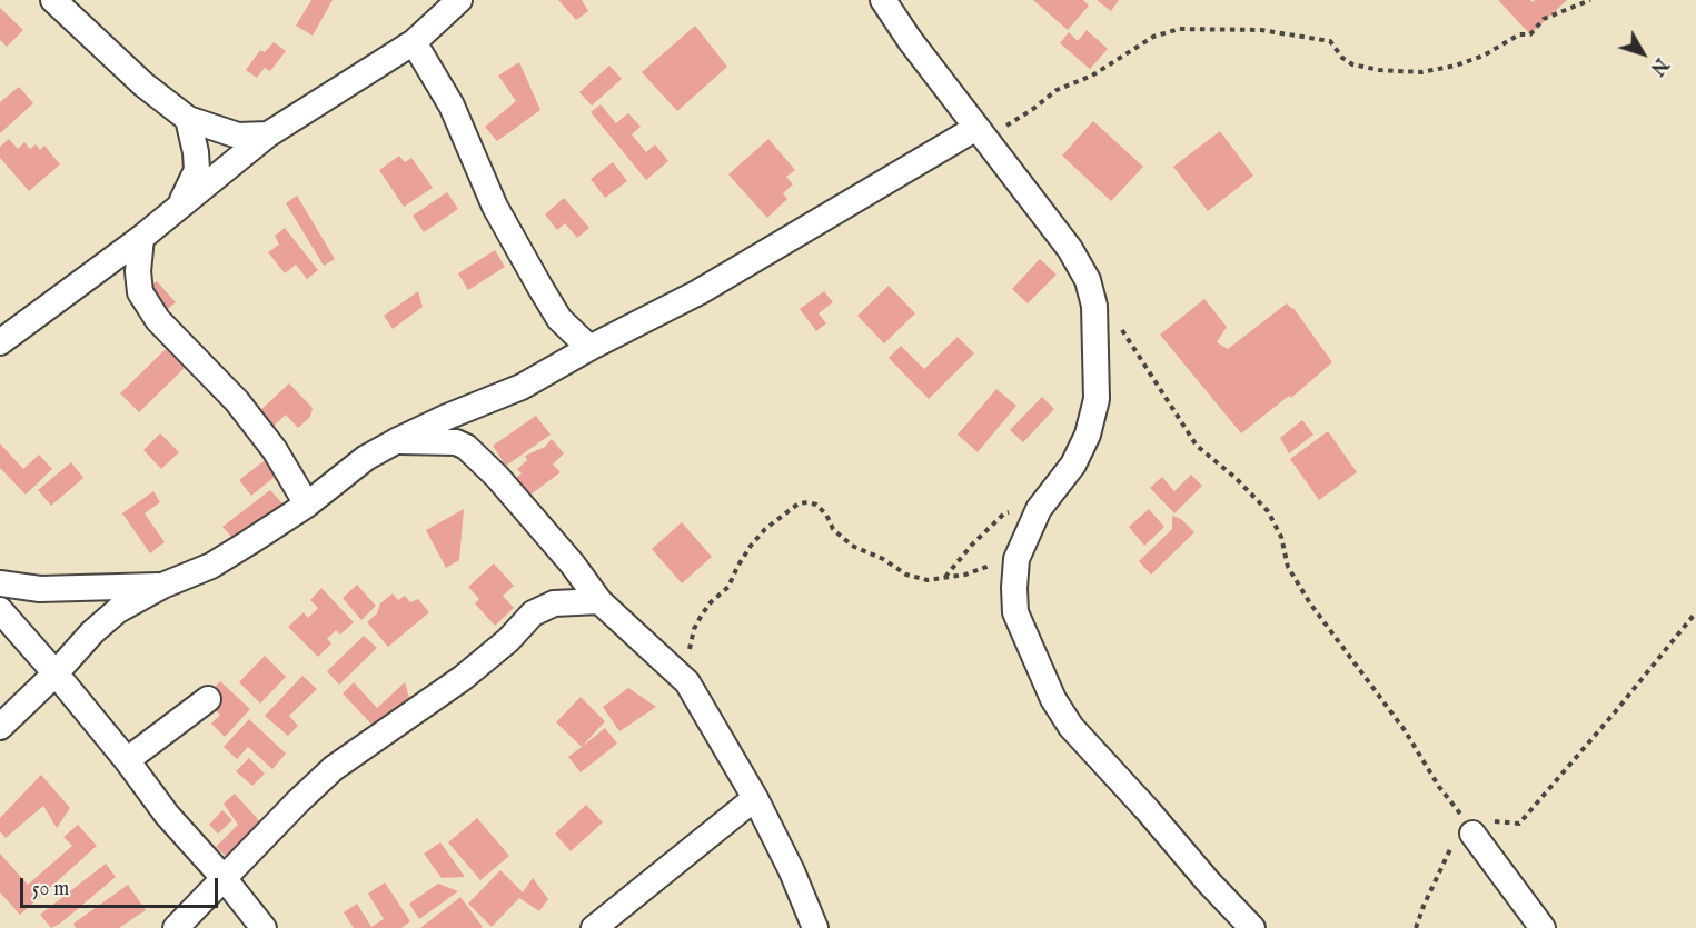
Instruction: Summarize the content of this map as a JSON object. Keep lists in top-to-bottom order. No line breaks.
{"scale_bar":"50 m","north":"bottom right"}
